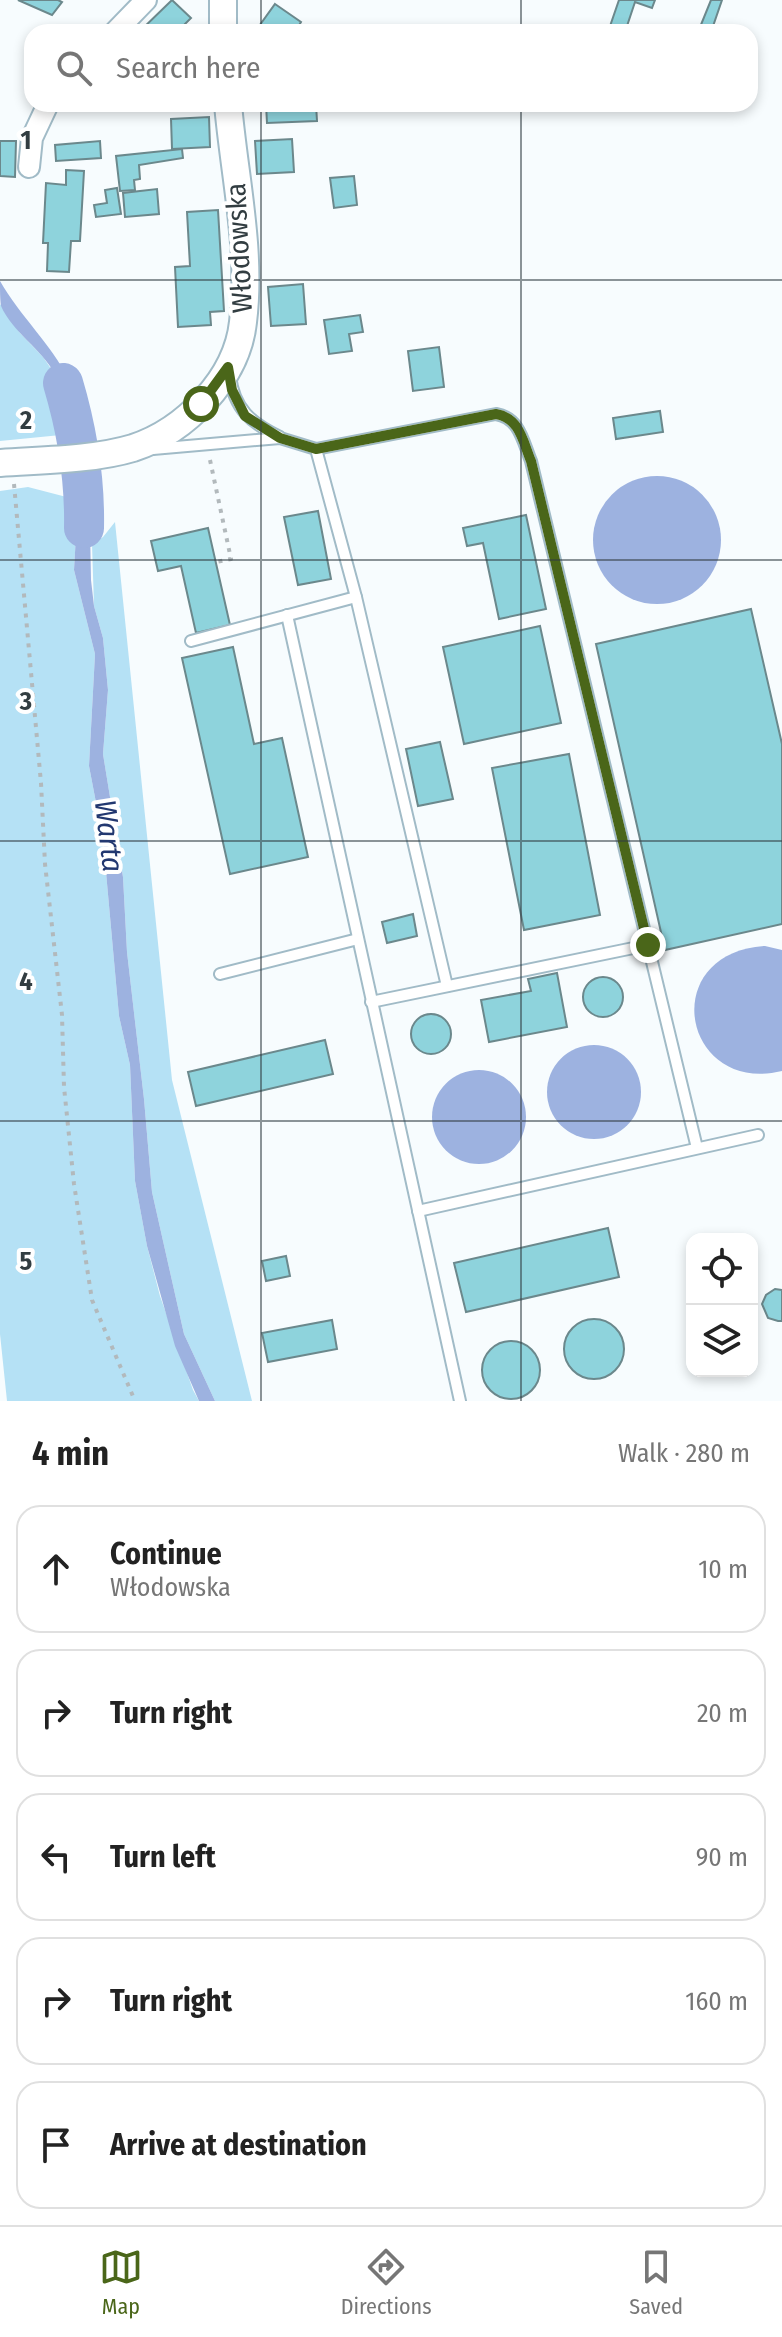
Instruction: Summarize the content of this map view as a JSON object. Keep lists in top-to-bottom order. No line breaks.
{"streets":{"street":["Włodowska"]},"water":["Warta"],"page":{"search":"Search here","heading":["4 min","Walk · 280 m"],"list":[["Continue","Włodowska","10 m"],["Turn right","20 m"],["Turn left","90 m"],["Turn right","160 m"],"Arrive at destination"],"nav":["Map","Directions","Saved"]},"grid":{"rows":["1","2","3","4","5"]}}
